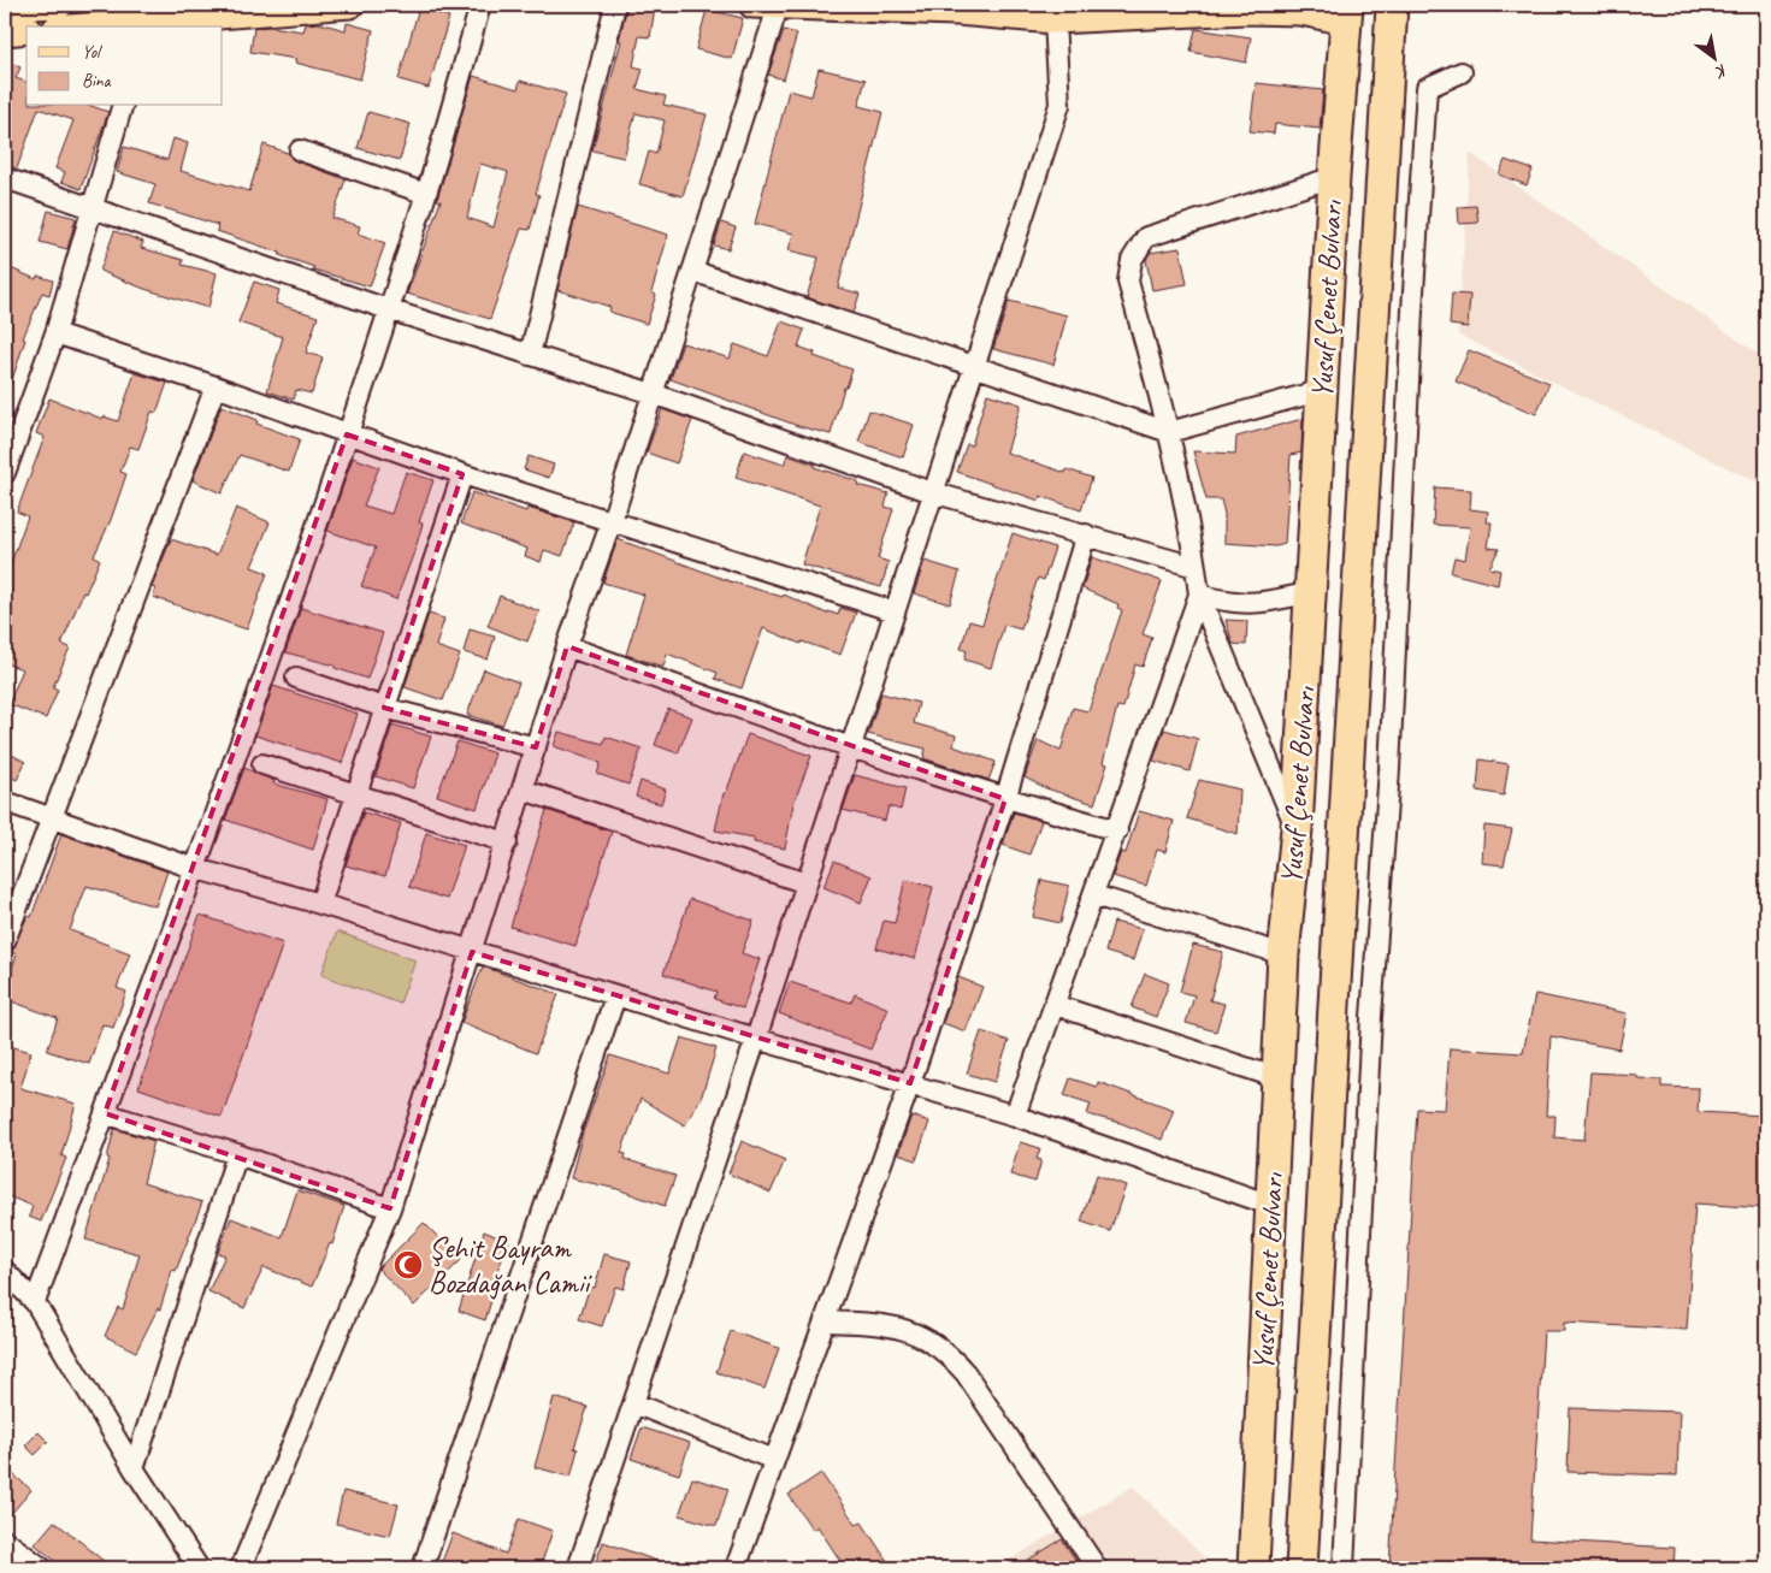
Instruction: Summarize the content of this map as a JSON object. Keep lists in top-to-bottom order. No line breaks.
{"streets":{"highway":["Yusuf Çenet Bulvarı"]},"places":{"mosque":["Şehit Bayram Bozdağan Camii"]},"legend":["Yol","Bina"],"north":"bottom right"}
